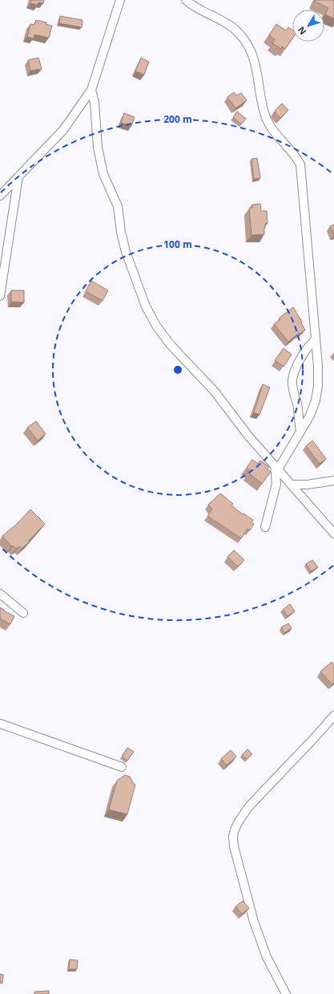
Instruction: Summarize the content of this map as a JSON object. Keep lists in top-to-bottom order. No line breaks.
{"north":"bottom left","rings":["200 m","100 m"]}
